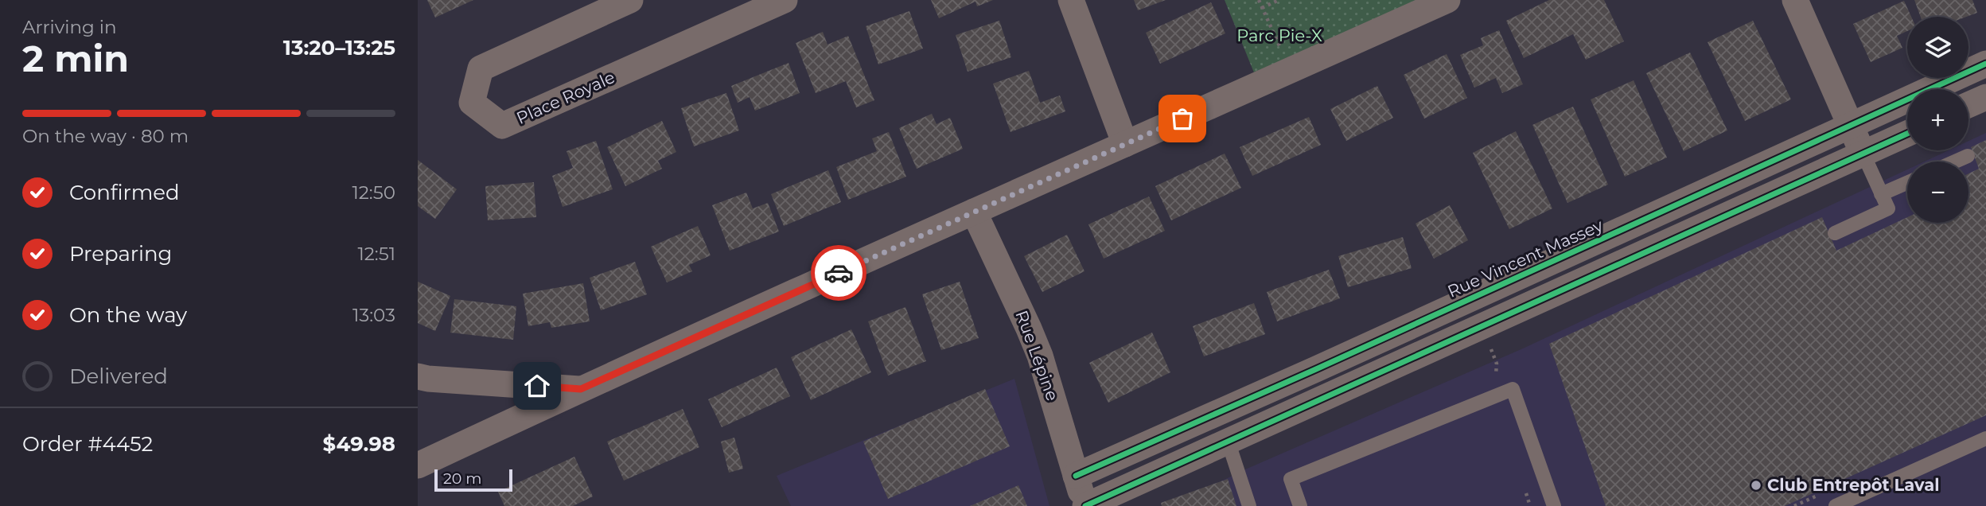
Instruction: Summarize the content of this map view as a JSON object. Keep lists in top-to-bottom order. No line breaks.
{"streets":{"street":["Place Royale","Rue Vincent Massey","Rue Lépine"]},"crossings":[["Rue Vincent Massey","Rue Lépine"]],"parks":["Parc Pie-X"],"places":["Club Entrepôt Laval"],"scale_bar":"20 m","page":{"heading":["2 min","Arriving in","13:20–13:25"],"panel":["Order #4452","$49.98"],"map_buttons":["+","−"],"bar":"On the way · 80 m","list":[["Confirmed","12:50"],["Preparing","12:51"],["On the way","13:03"],"Delivered"],"scale":"20 m"}}
